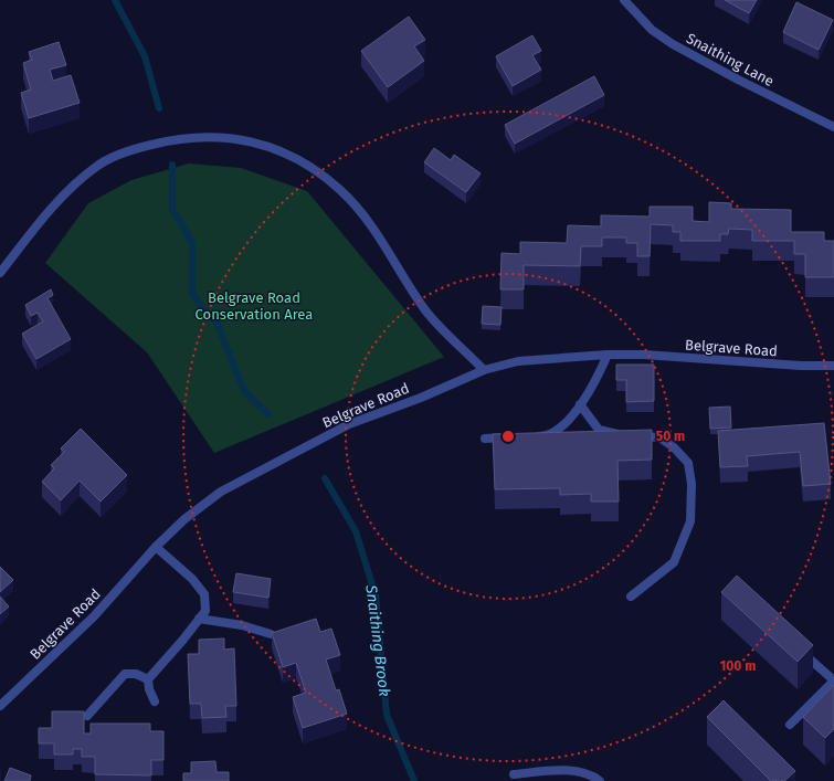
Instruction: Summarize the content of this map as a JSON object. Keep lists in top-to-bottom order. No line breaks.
{"streets":{"street":["Snaithing Lane","Belgrave Road"]},"water":["Snaithing Brook"],"parks":["Belgrave Road Conservation Area"],"rings":["50 m","100 m"]}
